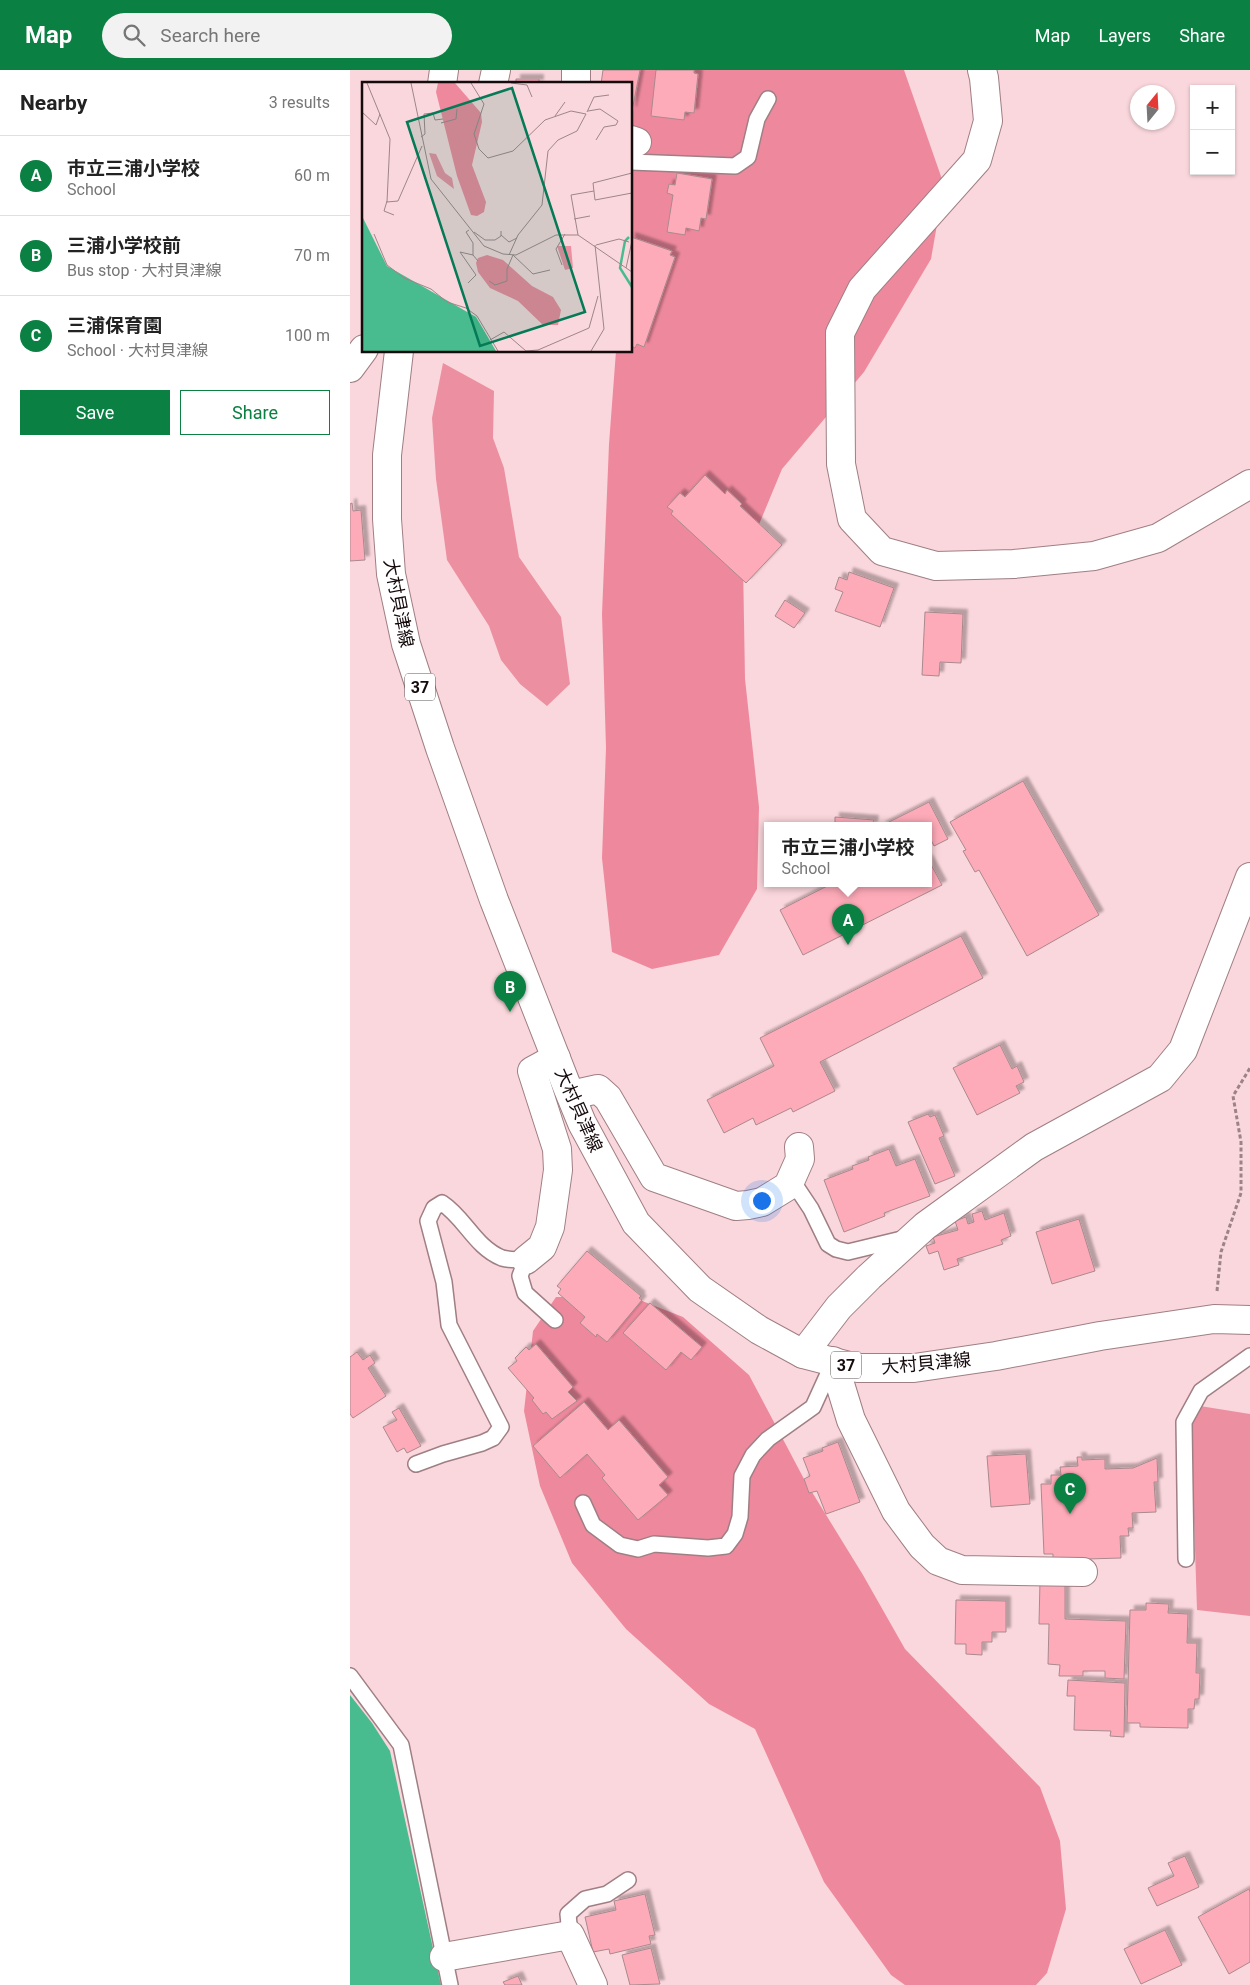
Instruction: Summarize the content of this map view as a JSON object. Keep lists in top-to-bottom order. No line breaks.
{"streets":{"street":["大村貝津線","37"]},"north":"top","page":{"header":"Map","search":"Search here","nav":["Map","Layers","Share"],"heading":["Nearby","3 results"],"map_buttons":["+","−"],"list":[{"mark":"A","name":"市立三浦小学校","note":"School","value":"60 m"},{"mark":"B","name":"三浦小学校前","note":"Bus stop · 大村貝津線","value":"70 m"},{"mark":"C","name":"三浦保育園","note":"School · 大村貝津線","value":"100 m"}],"buttons":["Save","Share"],"popup":["市立三浦小学校","School"],"pins":["A","B","C"]}}
